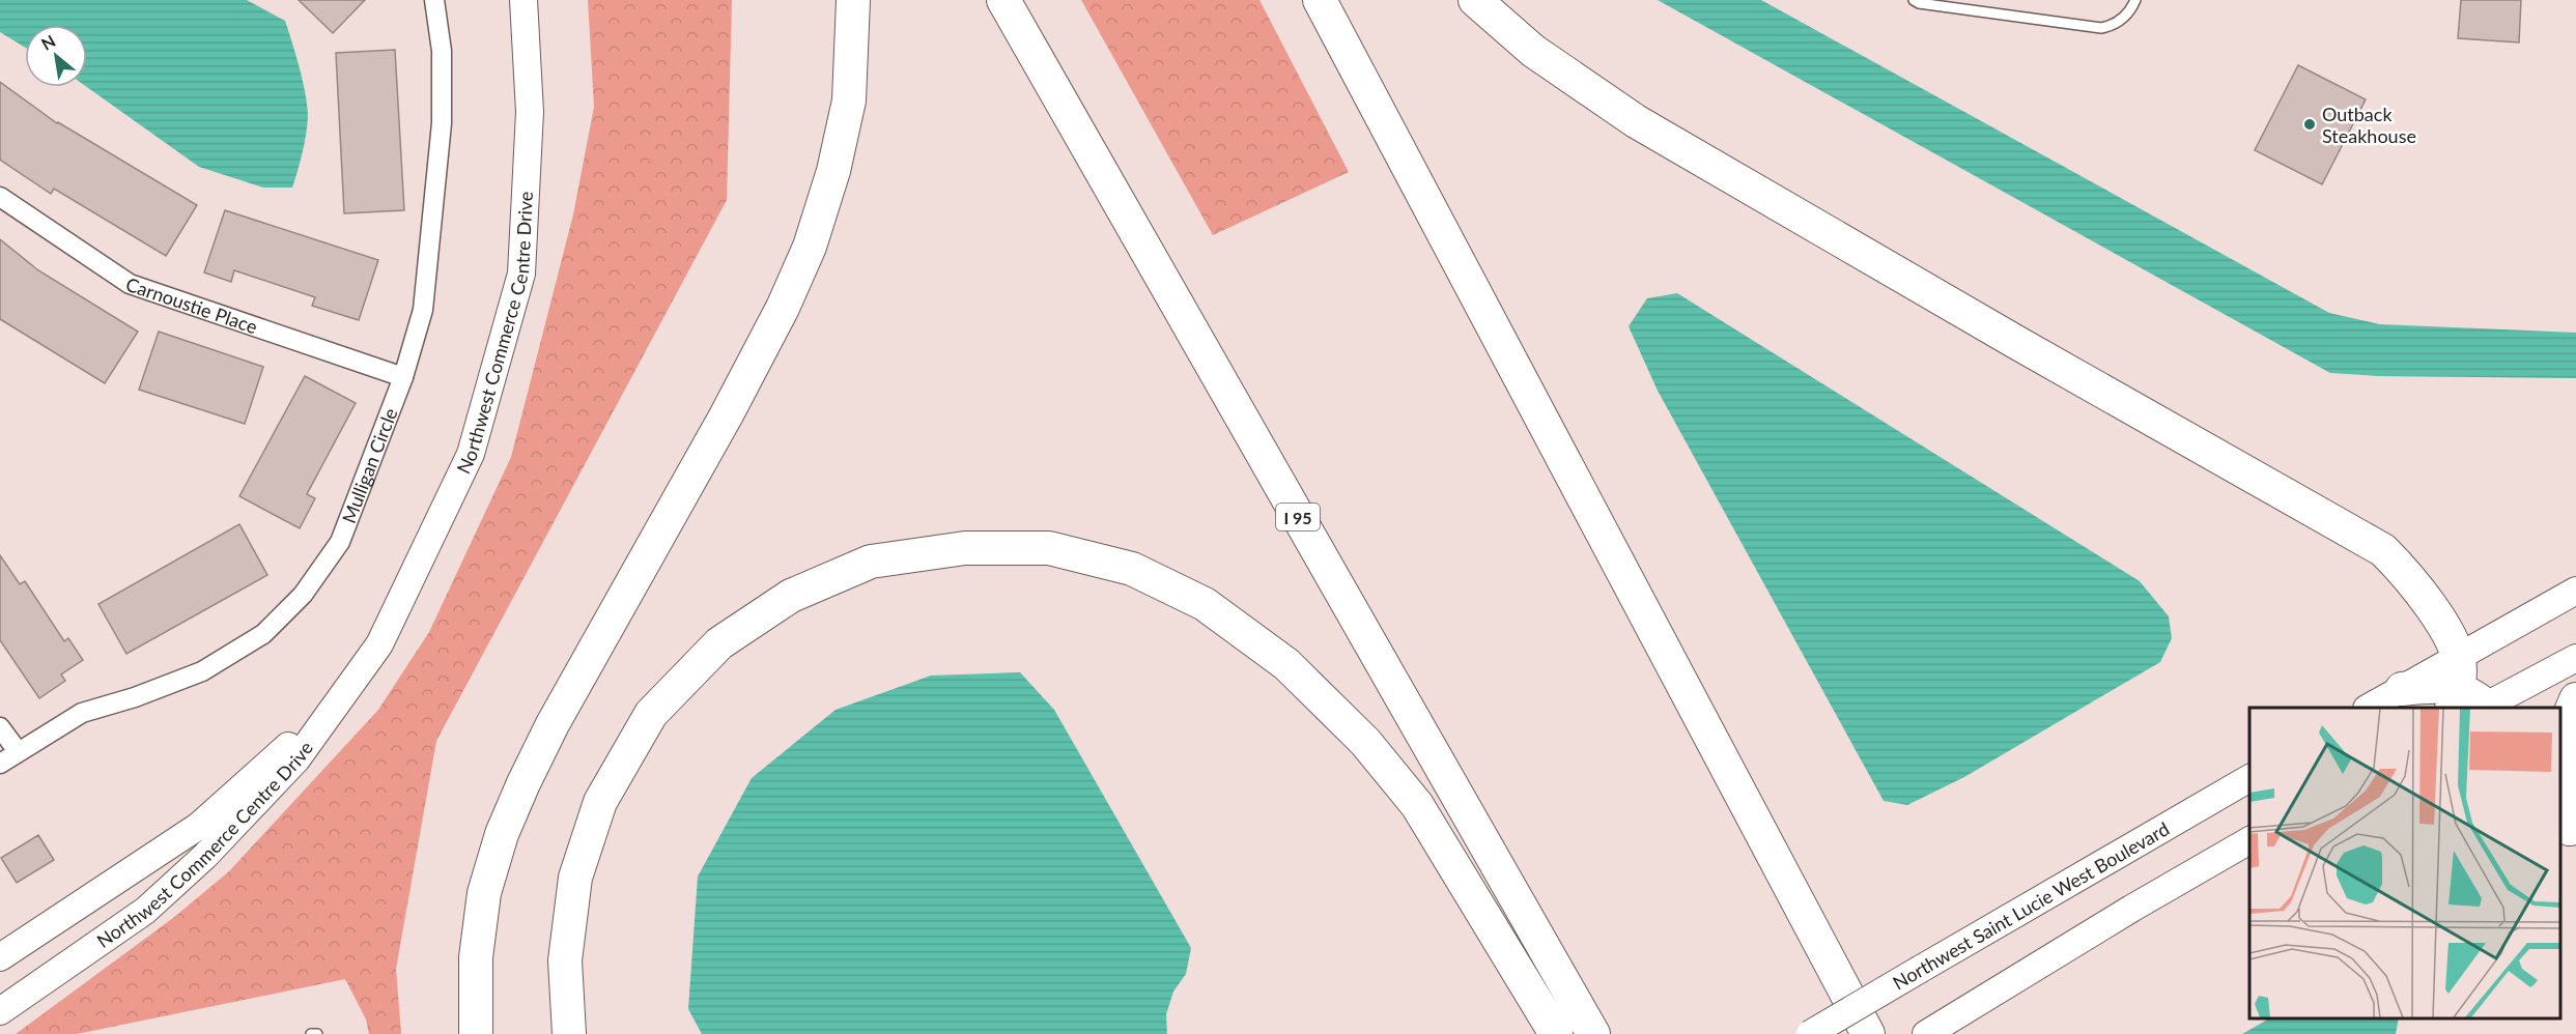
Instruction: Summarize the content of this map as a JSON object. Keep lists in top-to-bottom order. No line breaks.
{"streets":{"highway":["I 95"],"street":["Carnoustie Place","Northwest Commerce Centre Drive","Mulligan Circle","Northwest Saint Lucie West Boulevard"]},"crossings":[["Carnoustie Place","Mulligan Circle"]],"places":["Outback Steakhouse"],"north":"top left"}
